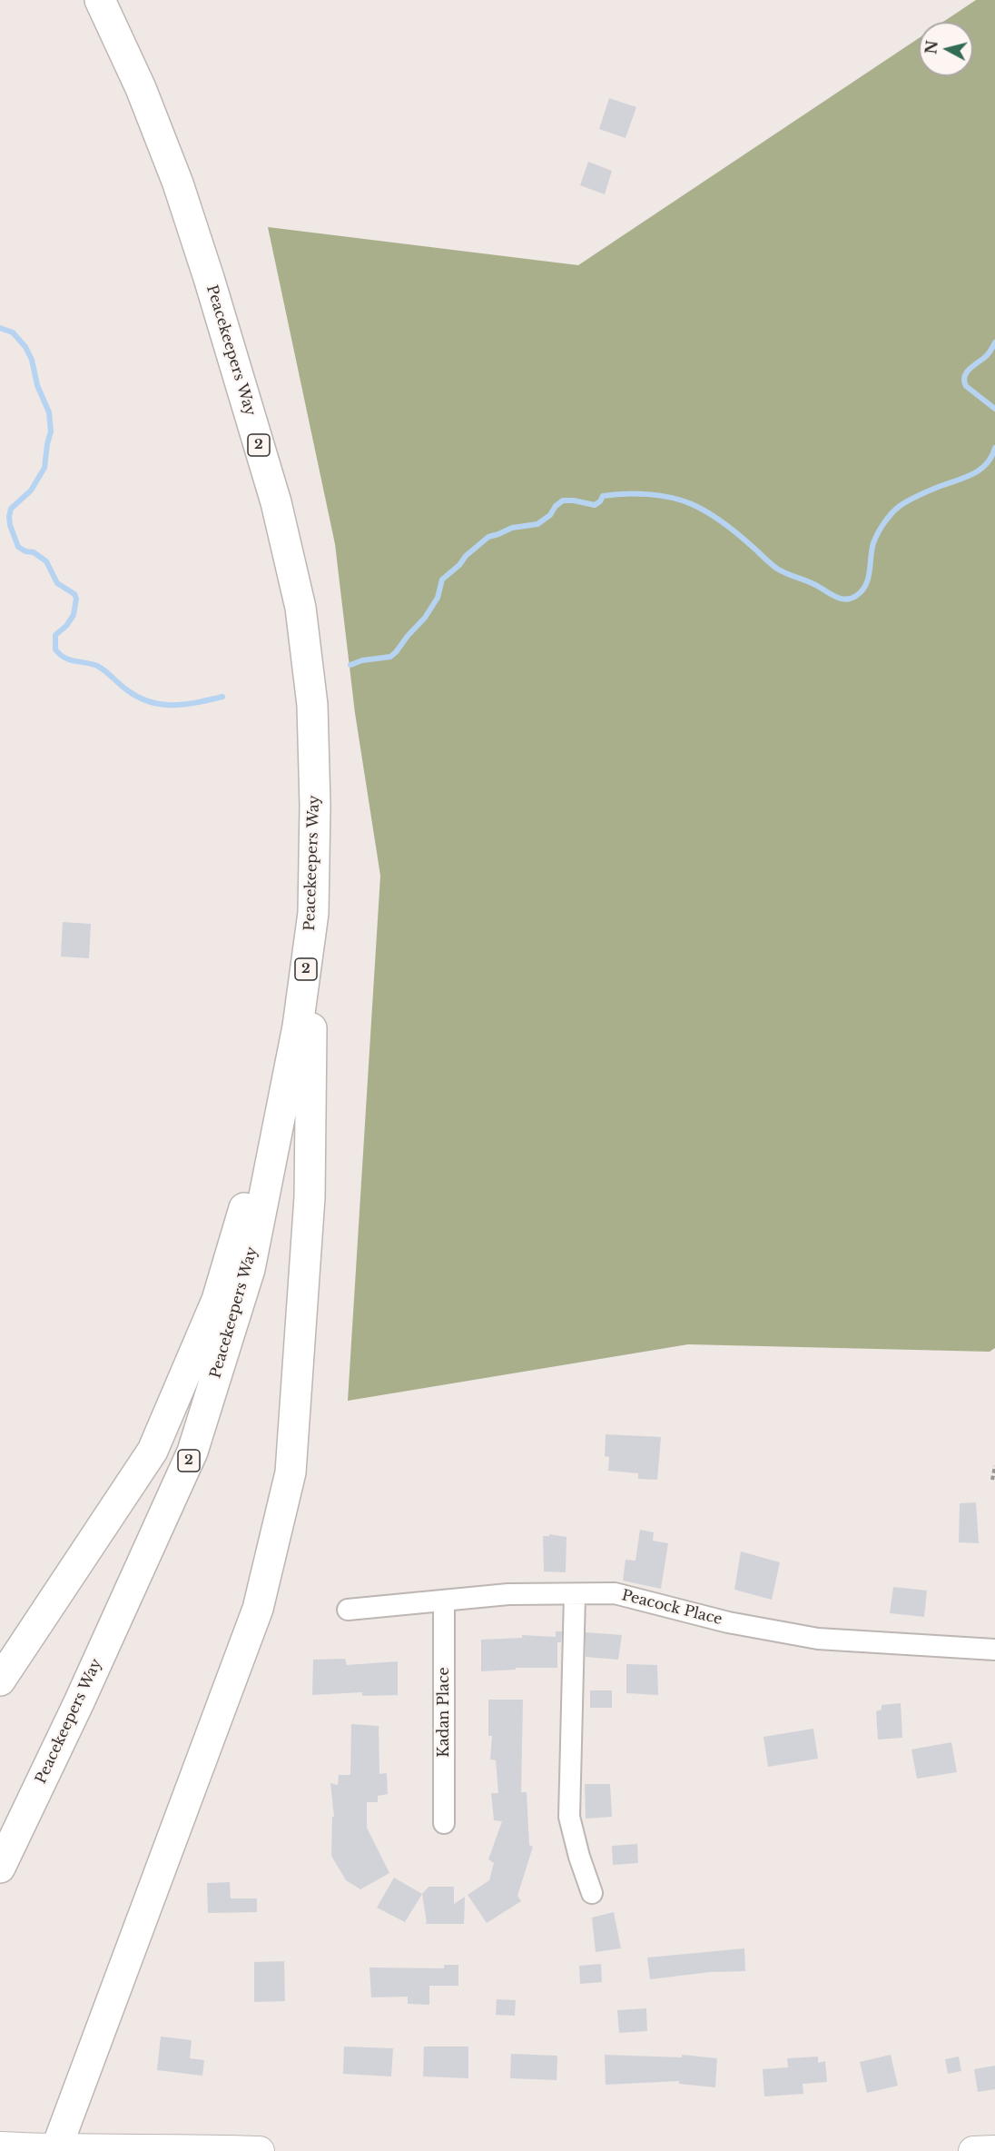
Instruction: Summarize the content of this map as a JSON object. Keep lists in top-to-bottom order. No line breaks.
{"streets":{"highway":["Peacekeepers Way","2"],"street":["Peacock Place","Kadan Place"]},"crossings":[["Peacock Place","Kadan Place"]],"north":"left"}
